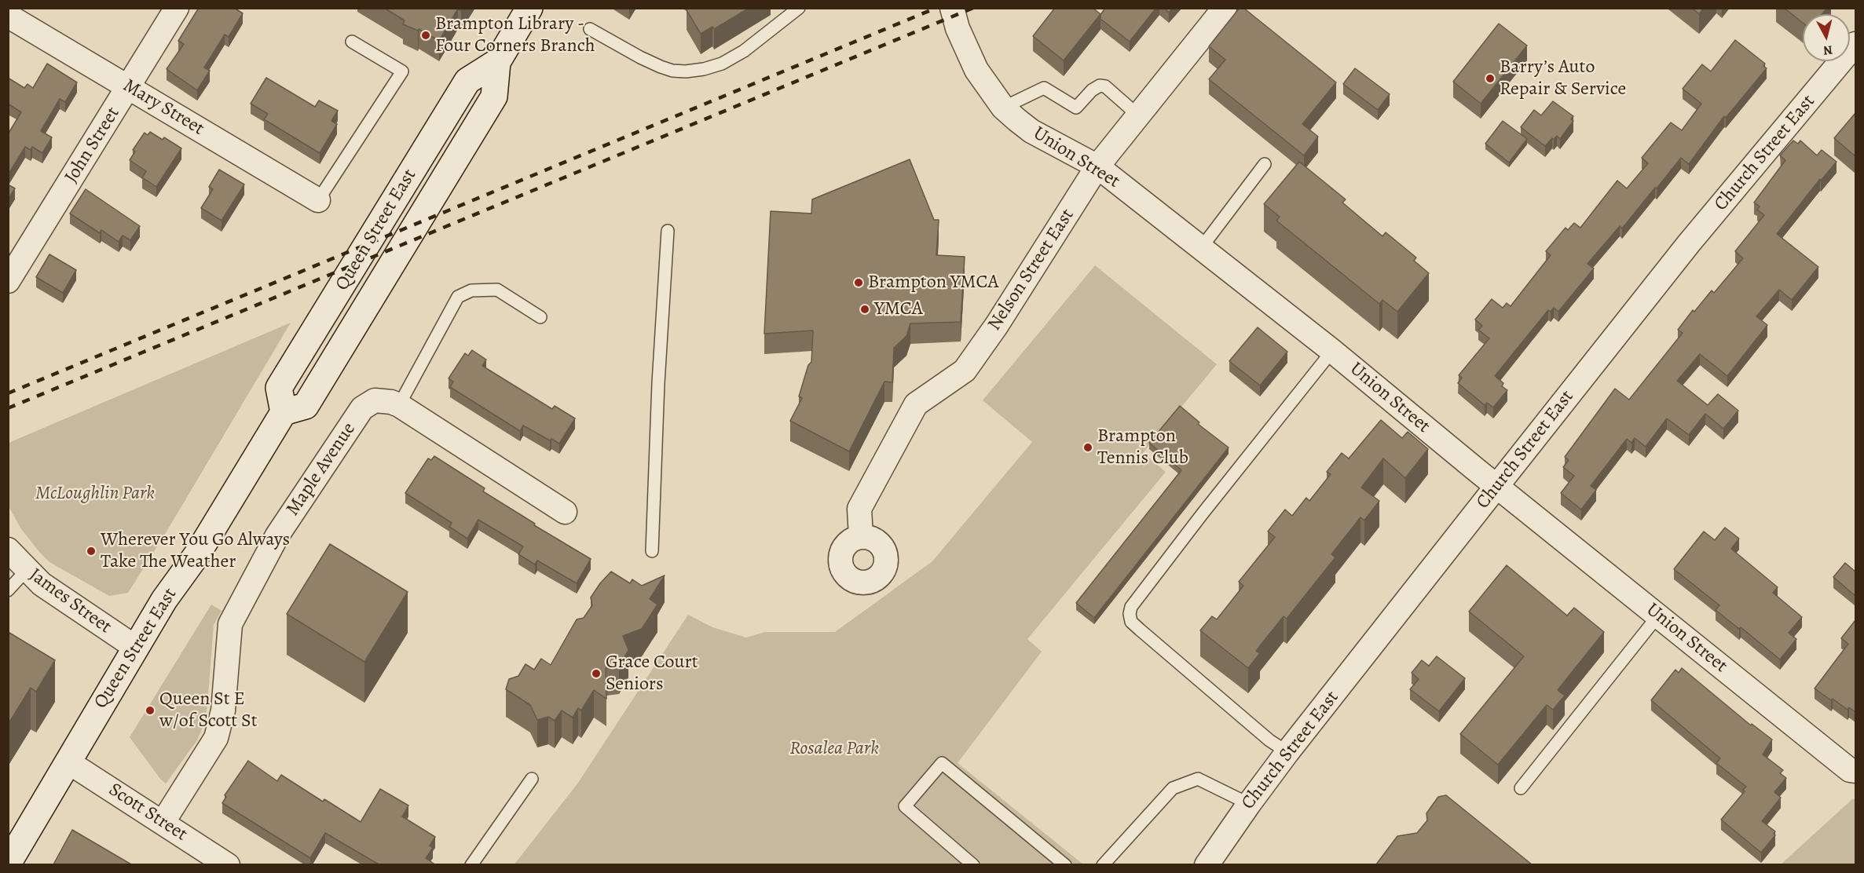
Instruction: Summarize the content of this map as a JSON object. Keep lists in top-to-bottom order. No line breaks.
{"streets":{"main road":["Queen Street East"],"street":["Mary Street","John Street","Church Street East","Union Street","Nelson Street East","Maple Avenue","James Street","Scott Street"]},"crossings":[["Mary Street","John Street"],["Church Street East","Union Street"],["Union Street","Nelson Street East"],["Queen Street East","James Street"],["Queen Street East","Scott Street"],["Maple Avenue","Scott Street"]],"parks":["McLoughlin Park","Rosalea Park"],"places":["Brampton Library - Four Corners Branch","Barry’s Auto Repair & Service","Brampton YMCA","YMCA","Brampton Tennis Club","Wherever You Go Always Take The Weather","Grace Court Seniors","Queen St E w/of Scott St"],"north":"bottom"}
